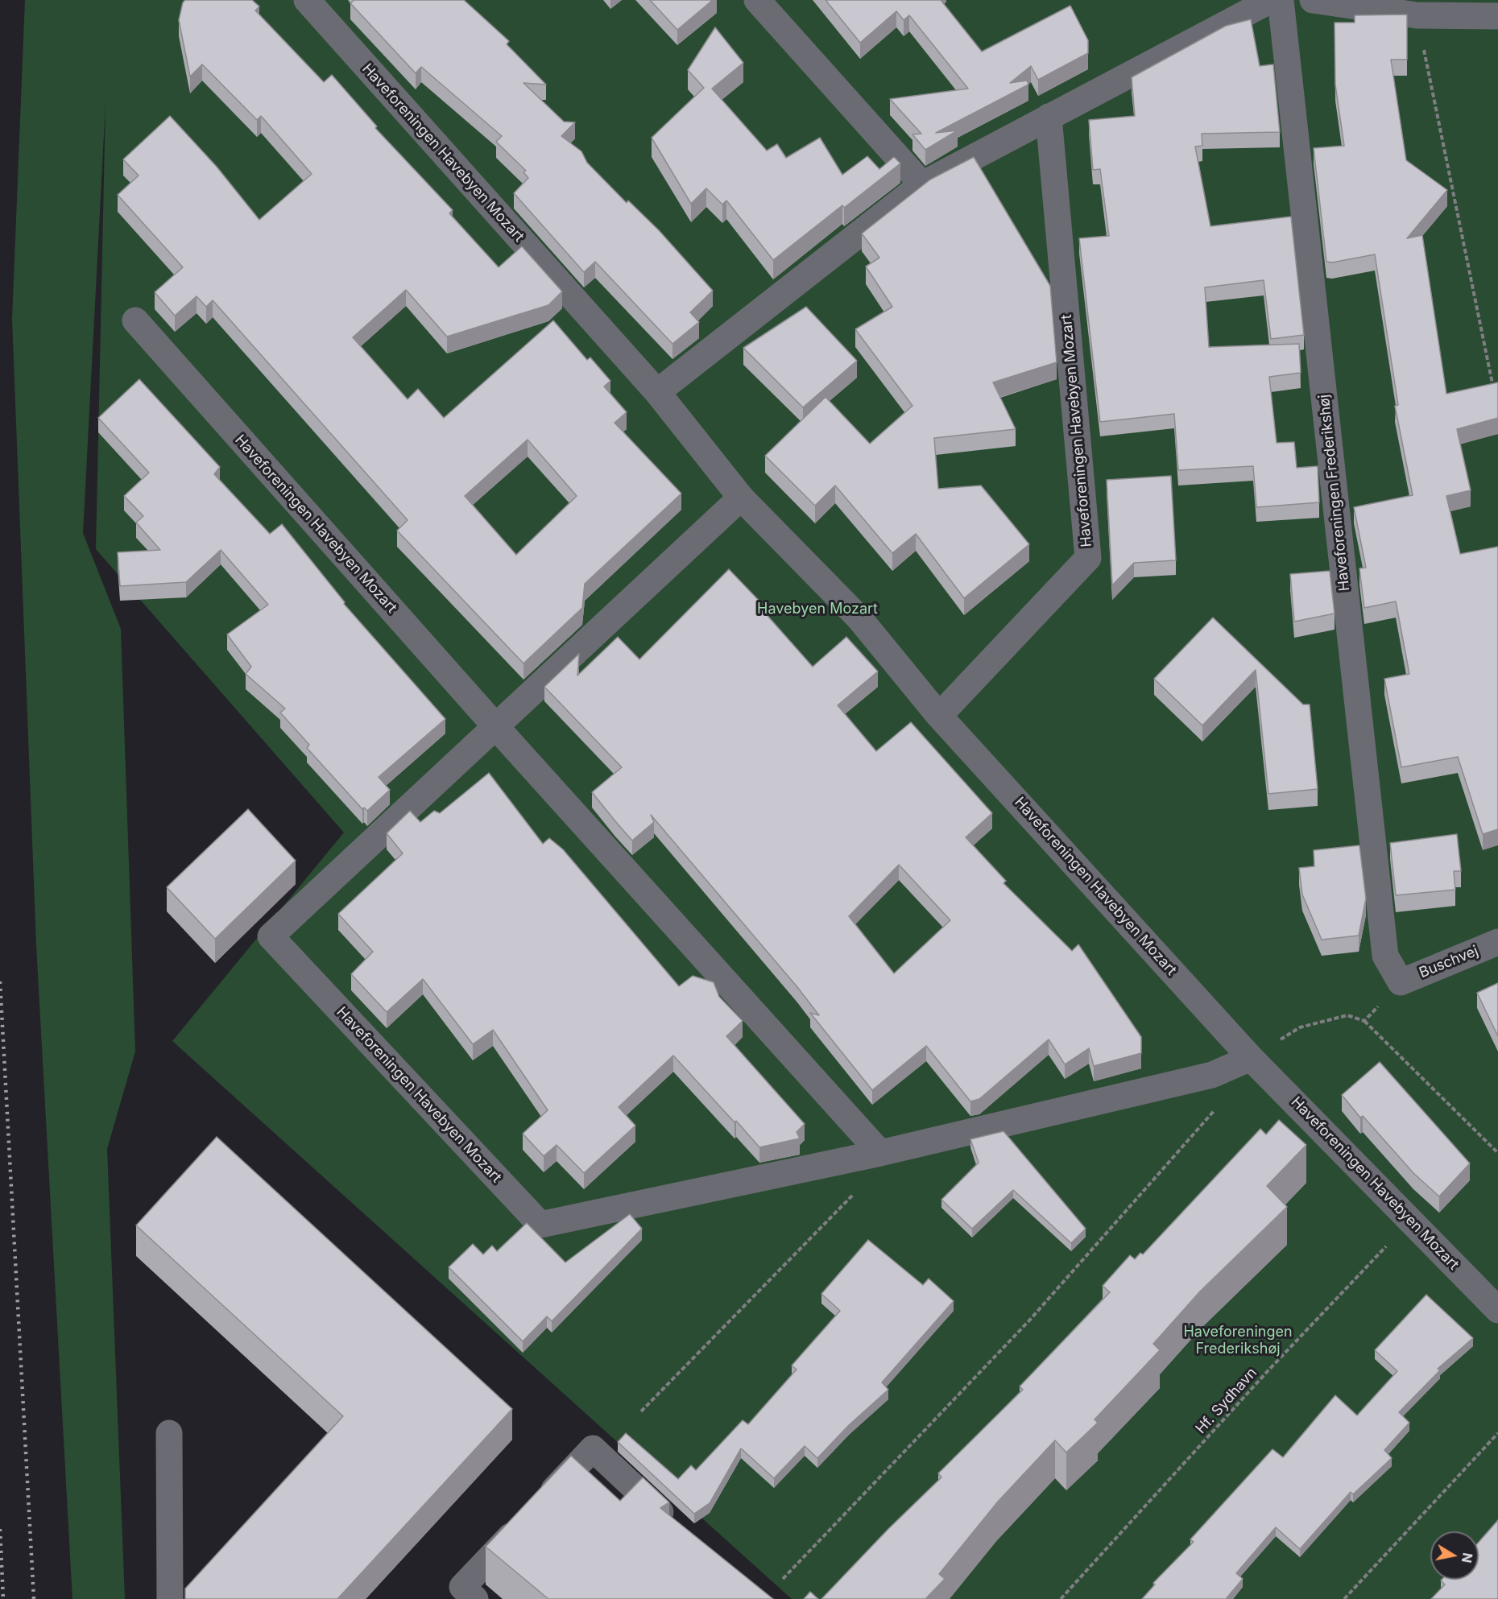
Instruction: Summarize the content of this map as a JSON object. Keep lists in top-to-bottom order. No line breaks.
{"streets":{"lane":["Haveforeningen Havebyen Mozart","Haveforeningen Frederikshøj","Buschvej"],"path":["Hf. Sydhavn"]},"crossings":[["Haveforeningen Havebyen Mozart","Hf. Sydhavn"],["Haveforeningen Frederikshøj","Buschvej"]],"parks":["Havebyen Mozart","Haveforeningen Frederikshøj"],"north":"right"}
